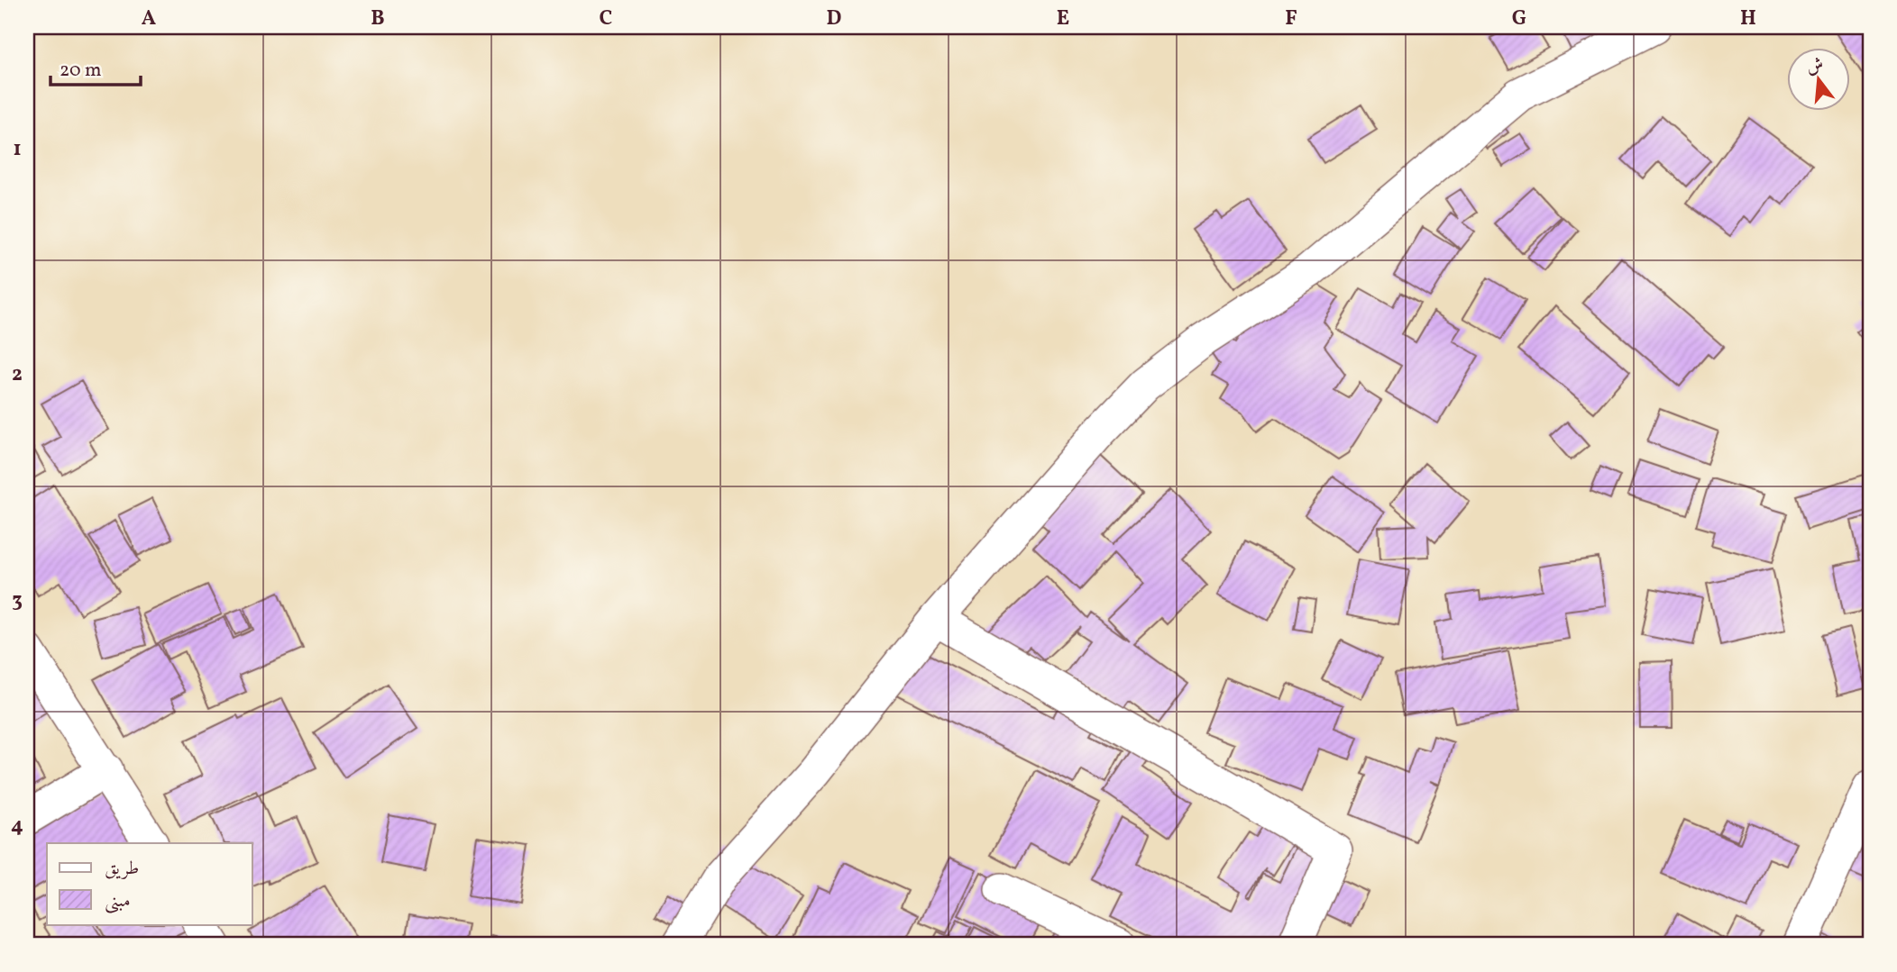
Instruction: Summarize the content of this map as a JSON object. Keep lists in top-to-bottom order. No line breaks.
{"legend":["طريق","مبنى"],"scale_bar":"20 m","north":"top","grid":{"columns":["A","B","C","D","E","F","G","H"],"rows":["1","2","3","4"]}}
